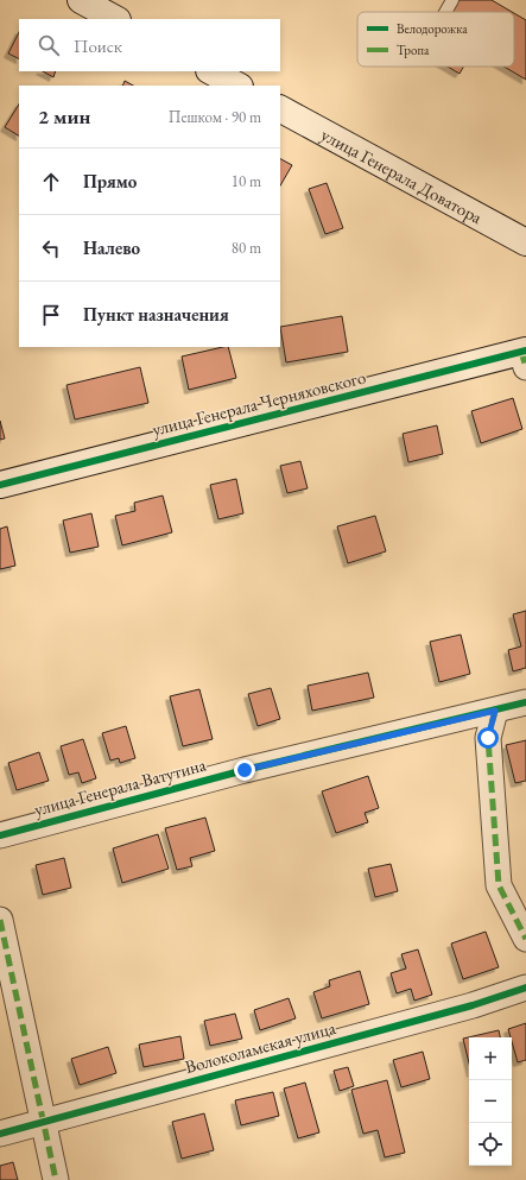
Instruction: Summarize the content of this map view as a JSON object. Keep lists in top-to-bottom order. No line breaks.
{"streets":{"street":["улица Генерала Доватора","улица Генерала Черняховского","улица Генерала Ватутина","Волоколамская улица"]},"legend":["Велодорожка","Тропа"],"page":{"search":"Поиск","heading":["2 мин","Пешком · 90 m"],"list":[["Прямо","10 m"],["Налево","80 m"],"Пункт назначения"],"map_buttons":["+","−"]}}
